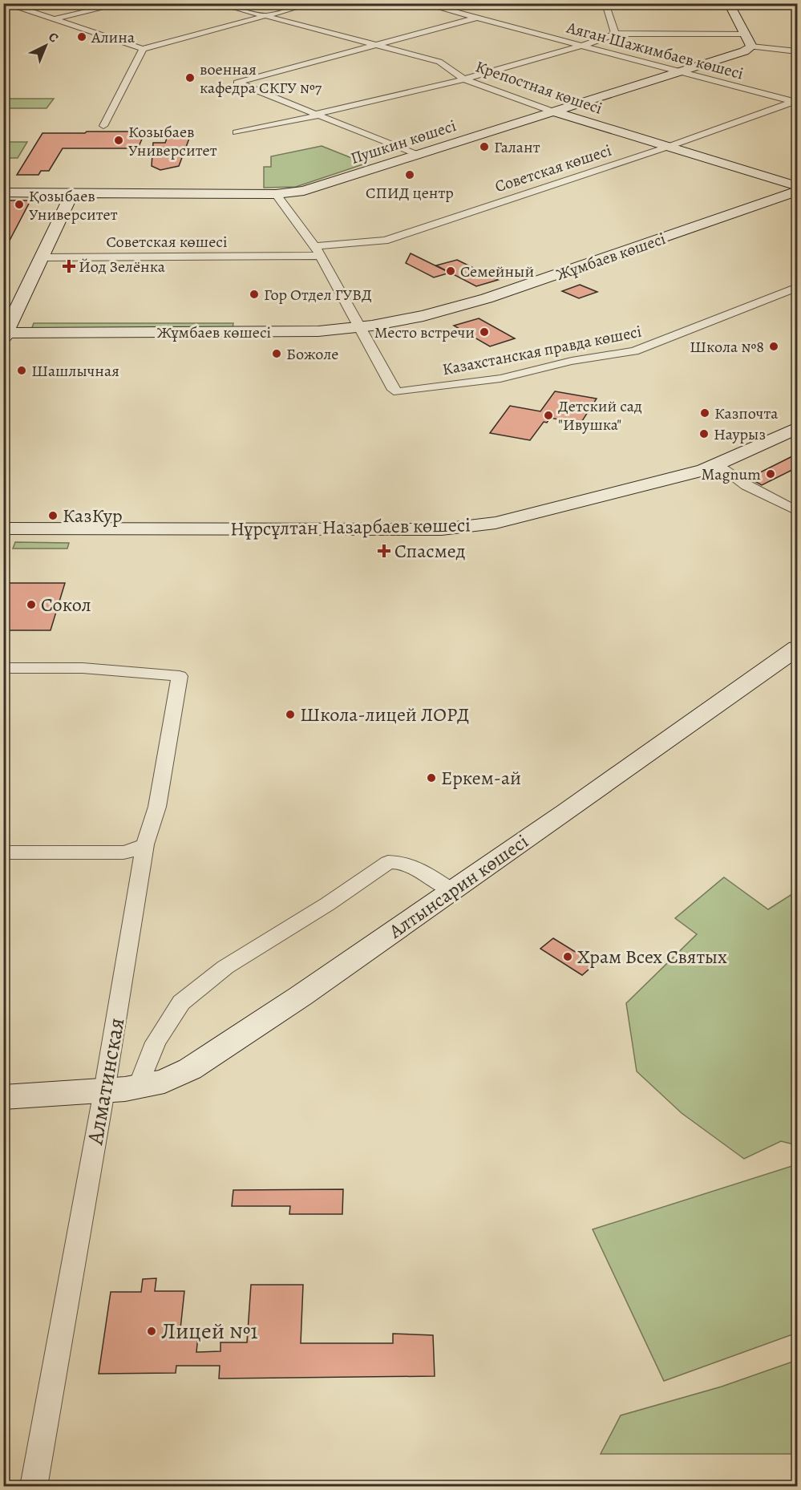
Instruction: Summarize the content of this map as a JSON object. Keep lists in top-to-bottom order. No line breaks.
{"streets":{"street":["Аяган Шажимбаев көшесі","Крепостная көшесі","Пушкин көшесі","Советская көшесі","Жұмбаев көшесі","Казахстанская правда көшесі","Нұрсұлтан Назарбаев көшесі","Алтынсарин көшесі","Алматинская"]},"crossings":[["Аяган Шажимбаев көшесі","Пушкин көшесі"],["Аяган Шажимбаев көшесі","Советская көшесі"],["Крепостная көшесі","Пушкин көшесі"],["Крепостная көшесі","Советская көшесі"],["Жұмбаев көшесі","Казахстанская правда көшесі"],["Алтынсарин көшесі","Алматинская"]],"places":{"other":["Алина","военная кафедра СКГУ №7","Козыбаев Университет","Галант","СПИД центр","Қозыбаев Университет","Семейный","Гор Отдел ГУВД","Место встречи","Школа №8","Божоле","Шашлычная","Казпочта","Детский сад \"Ивушка\"","Наурыз","Magnum","КазКур","Сокол","Школа-лицей ЛОРД","Еркем-ай","Храм Всех Святых","Лицей №1"],"health":["Йод Зелёнка","Спасмед"]},"north":"top right"}
